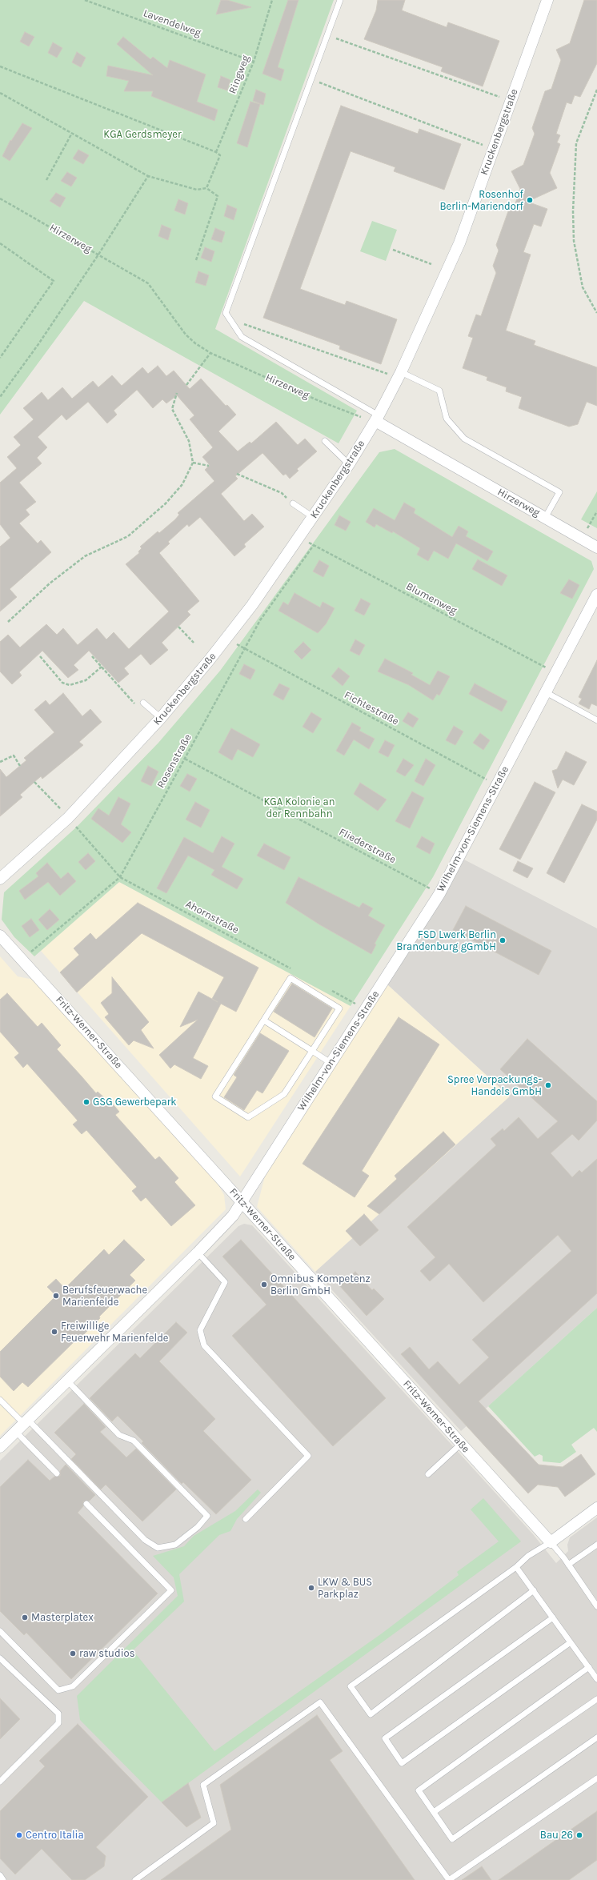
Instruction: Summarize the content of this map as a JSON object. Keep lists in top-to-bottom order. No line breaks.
{"streets":{"street":["Kruckenbergstraße","Hirzerweg","Wilhelm-von-Siemens-Straße","Fritz-Werner-Straße"],"path":["Lavendelweg","Ringweg","Blumenweg","Fichtestraße","Rosenstraße","Fliederstraße","Ahornstraße"]},"crossings":[["Lavendelweg","Ringweg"],["Kruckenbergstraße","Hirzerweg"],["Kruckenbergstraße","Blumenweg"],["Kruckenbergstraße","Ahornstraße"],["Blumenweg","Rosenstraße"],["Blumenweg","Wilhelm-von-Siemens-Straße"],["Fichtestraße","Rosenstraße"],["Fichtestraße","Wilhelm-von-Siemens-Straße"],["Rosenstraße","Fliederstraße"],["Rosenstraße","Ahornstraße"],["Rosenstraße","Fritz-Werner-Straße"],["Wilhelm-von-Siemens-Straße","Fliederstraße"],["Wilhelm-von-Siemens-Straße","Fritz-Werner-Straße"]],"parks":["KGA Gerdsmeyer","KGA Kolonie an der Rennbahn"],"places":["Rosenhof Berlin-Mariendorf","FSD Lwerk Berlin Brandenburg gGmbH","Spree Verpackungs- Handels GmbH","GSG Gewerbepark","Omnibus Kompetenz Berlin GmbH","Berufsfeuerwache Marienfelde","Freiwillige Feuerwehr Marienfelde","LKW & BUS Parkplaz","Masterplatex","raw studios","Centro Italia","Bau 26"]}
